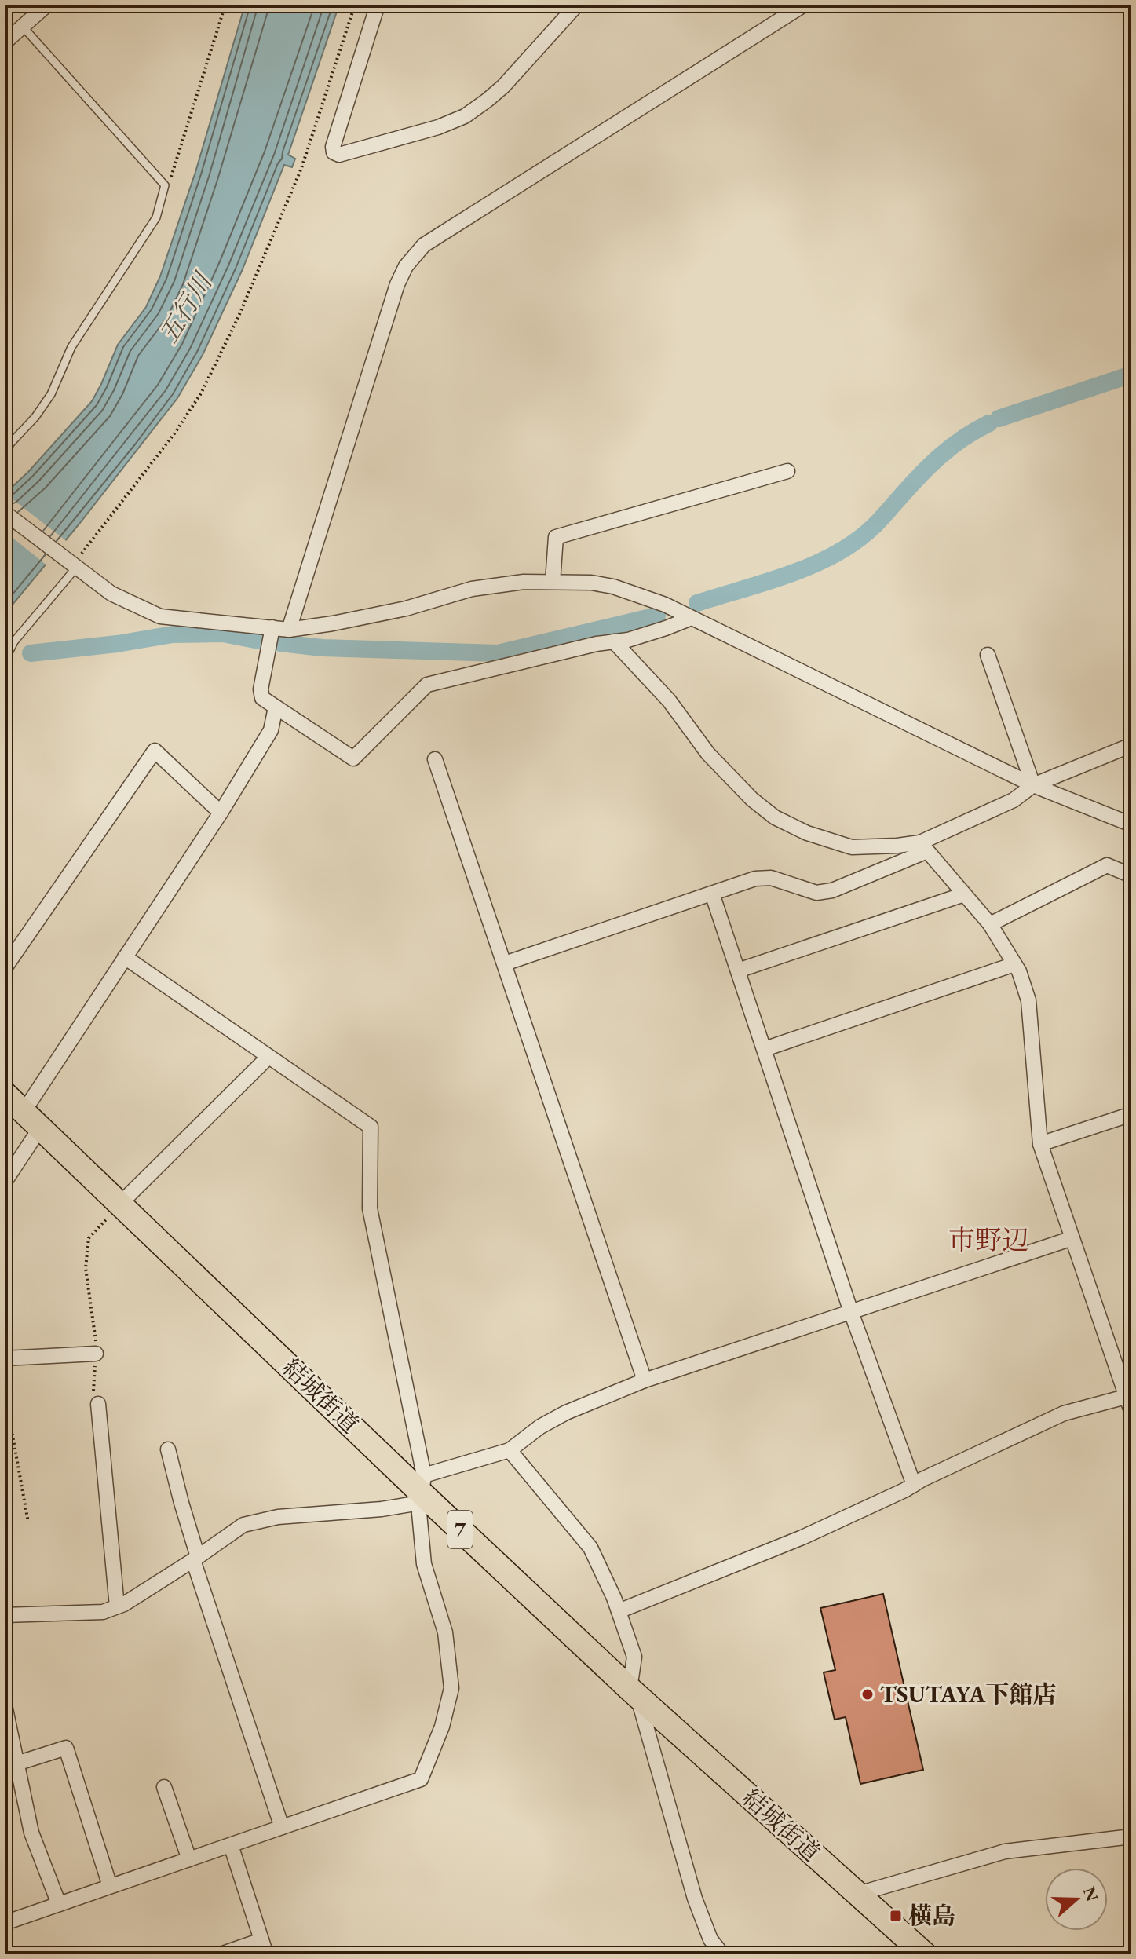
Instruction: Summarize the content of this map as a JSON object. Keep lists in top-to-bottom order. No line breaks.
{"streets":{"main road":["結城街道","7"]},"districts":["市野辺"],"water":["五行川"],"places":{"other":["TSUTAYA下館店"],"transit":["横島"]},"north":"right"}
